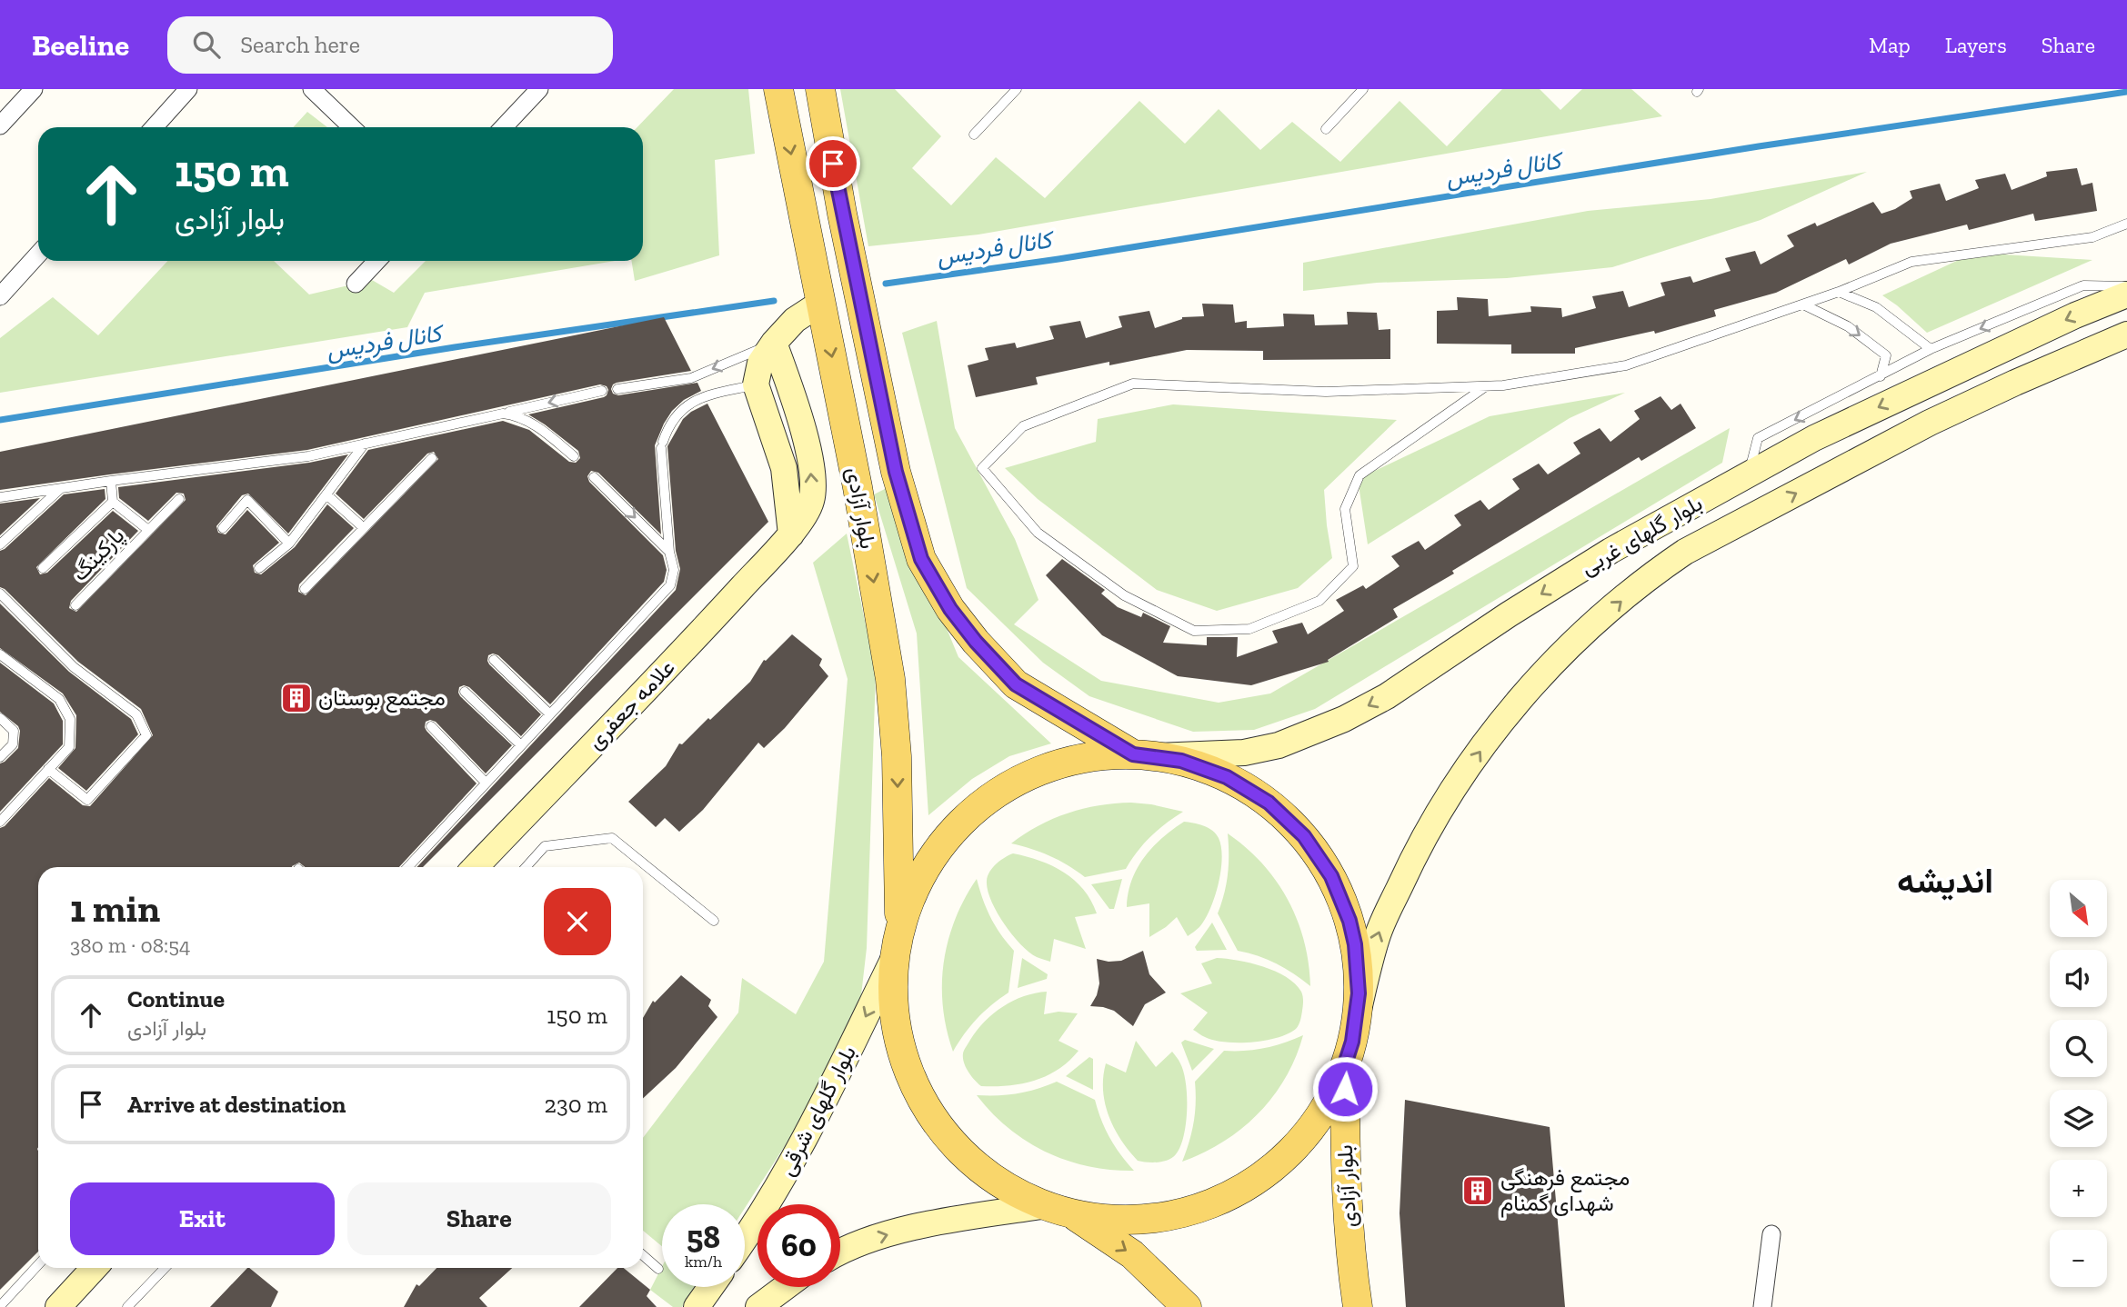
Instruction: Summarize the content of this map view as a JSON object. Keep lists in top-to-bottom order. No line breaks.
{"streets":{"main road":["بلوار آزادی","بلوار گلهای غربی","علامه جعفری","بلوار گلهای شرقی"],"lane":["پارکینگ"]},"crossings":[["بلوار آزادی","بلوار گلهای غربی"],["بلوار آزادی","بلوار گلهای شرقی"]],"one_way":["بلوار آزادی","بلوار گلهای شرقی"],"districts":["اندیشه"],"water":["کانال فردیس"],"places":{"building":["مجتمع بوستان","مجتمع فرهنگی شهدای گمنام"]},"north":"bottom right","page":{"header":"Beeline","search":"Search here","nav":["Map","Layers","Share"],"turn":["150 m","بلوار آزادی"],"heading":["1 min","380 m · 08:54"],"map_buttons":["+","−"],"list":[{"name":"Continue","note":"بلوار آزادی","value":"150 m"},{"name":"Arrive at destination","value":"230 m"}],"buttons":["Exit","Share"],"speed":"58 km/h","limit":"60"}}
